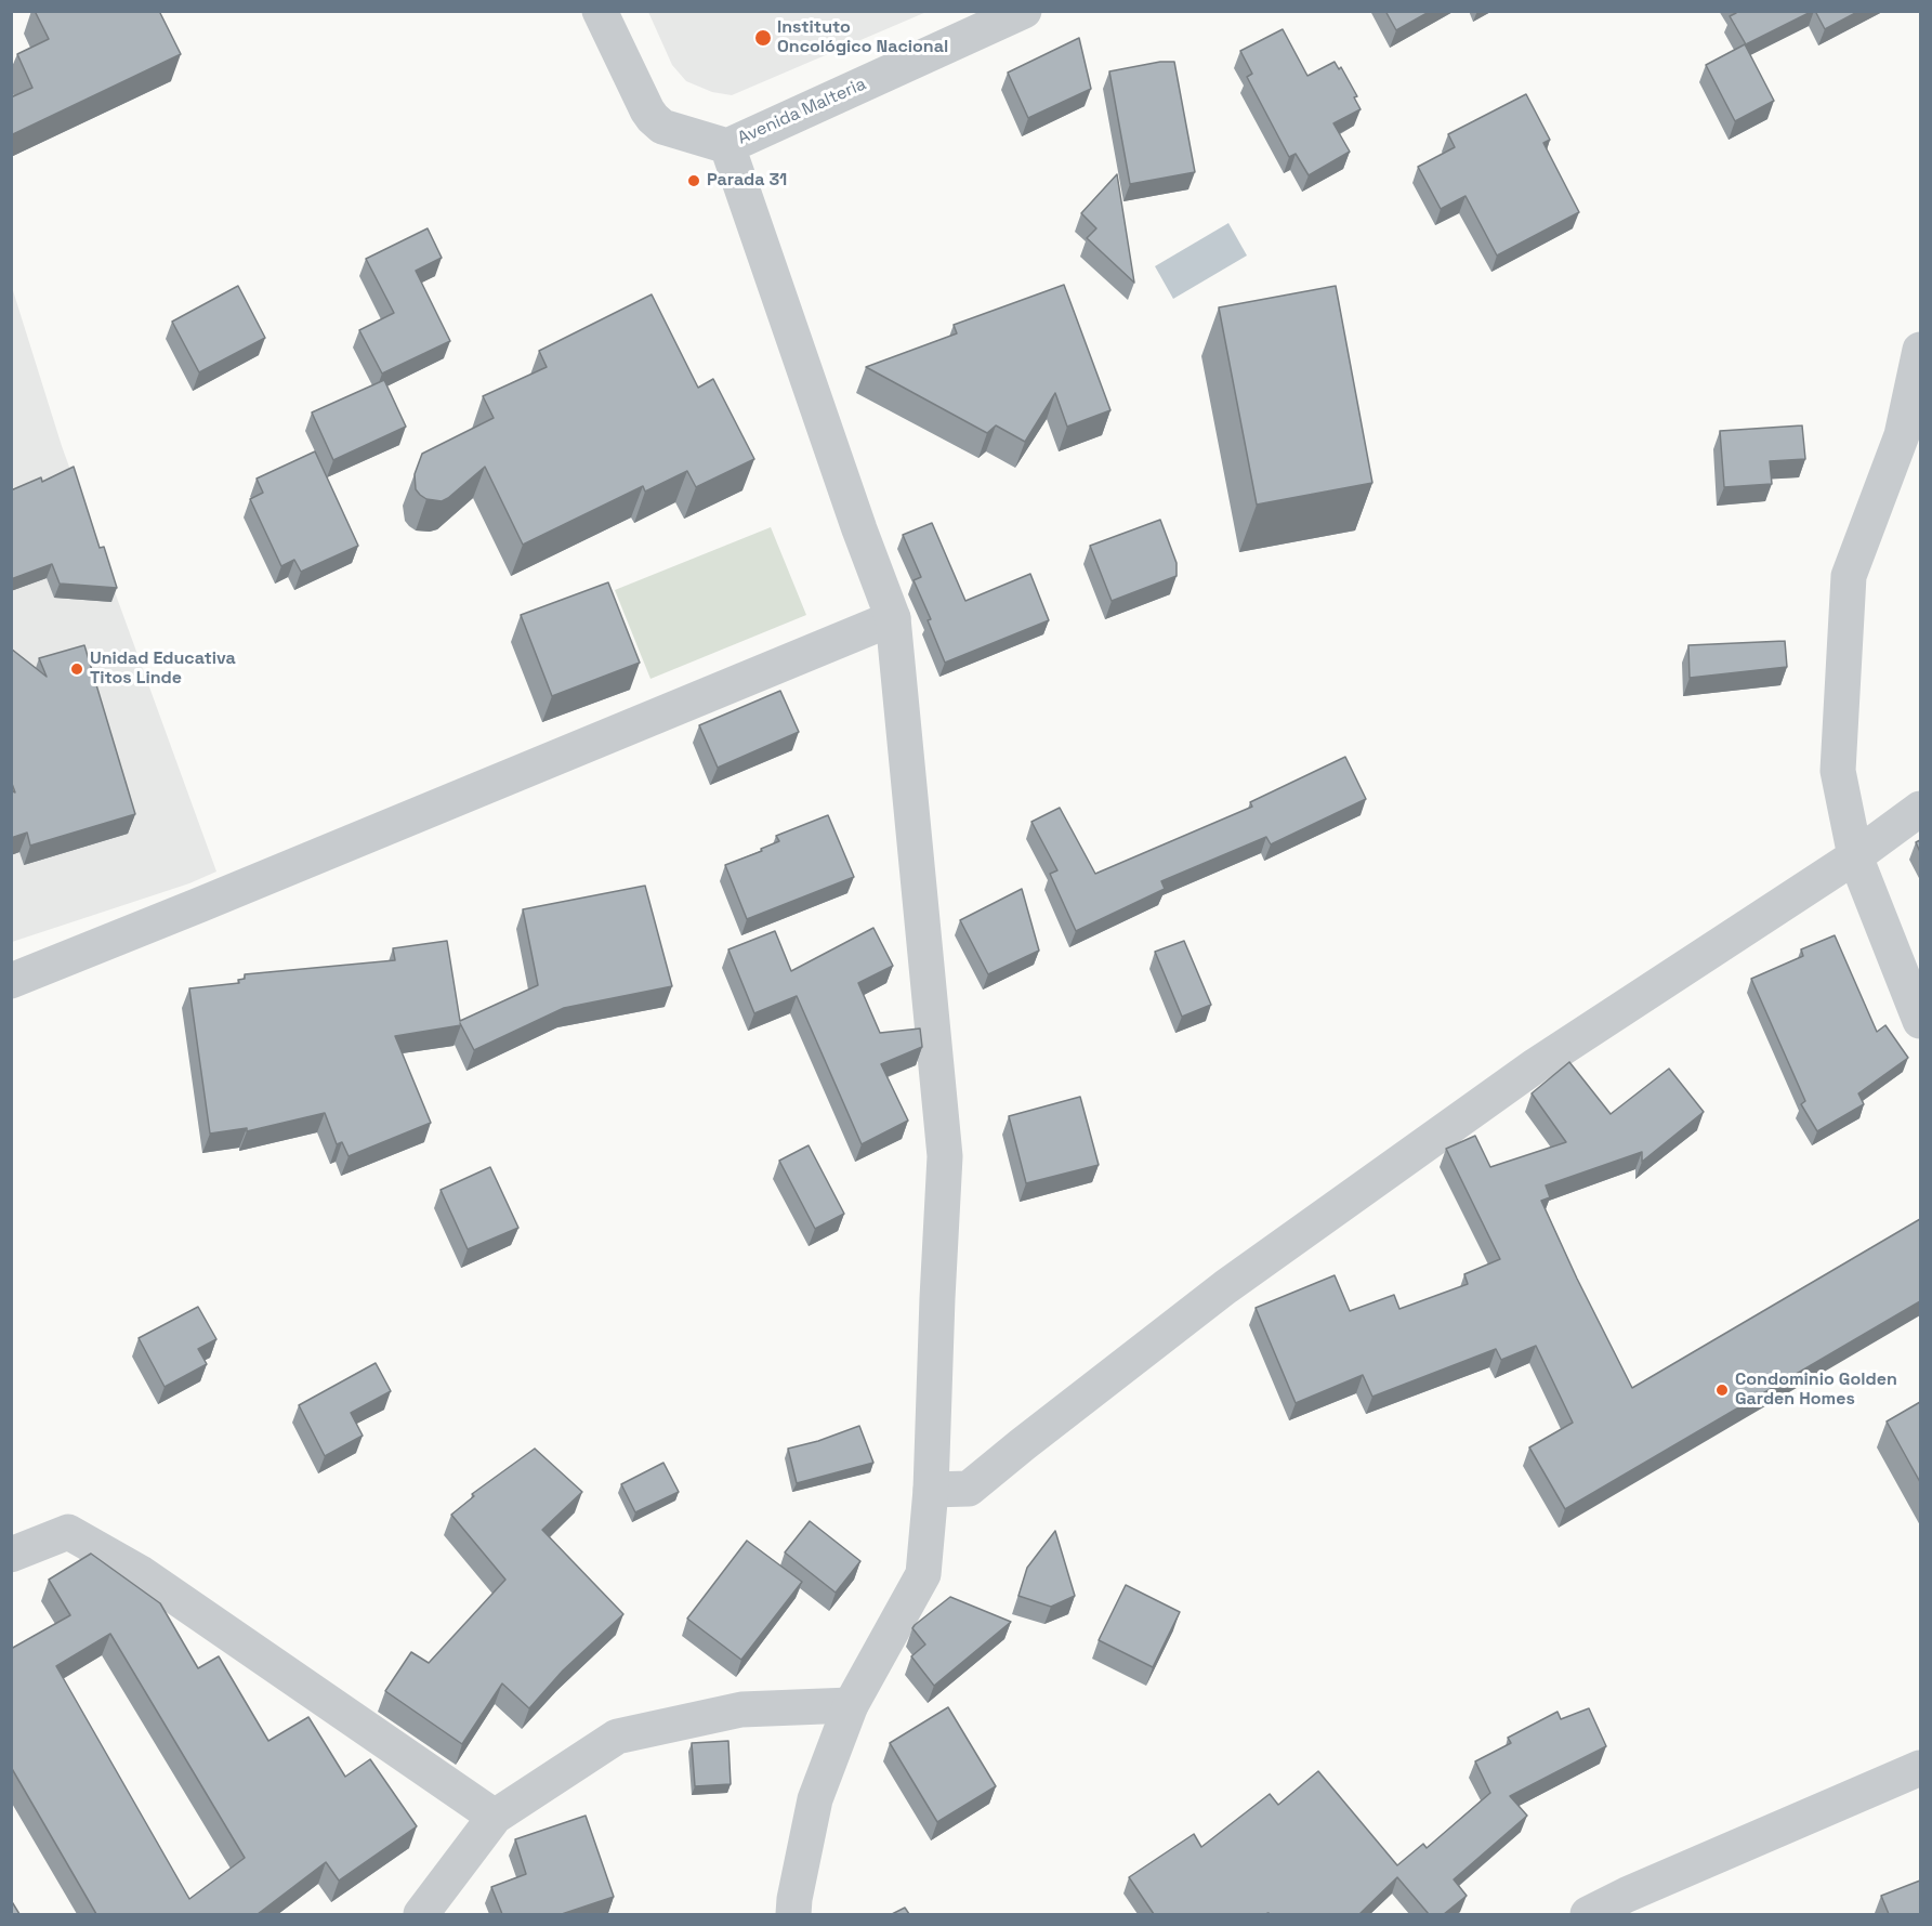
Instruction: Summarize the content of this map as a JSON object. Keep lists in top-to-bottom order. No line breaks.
{"streets":{"street":["Avenida Malteria"]},"places":["Instituto Oncológico Nacional","Parada 31","Unidad Educativa Titos Linde","Condominio Golden Garden Homes"]}
